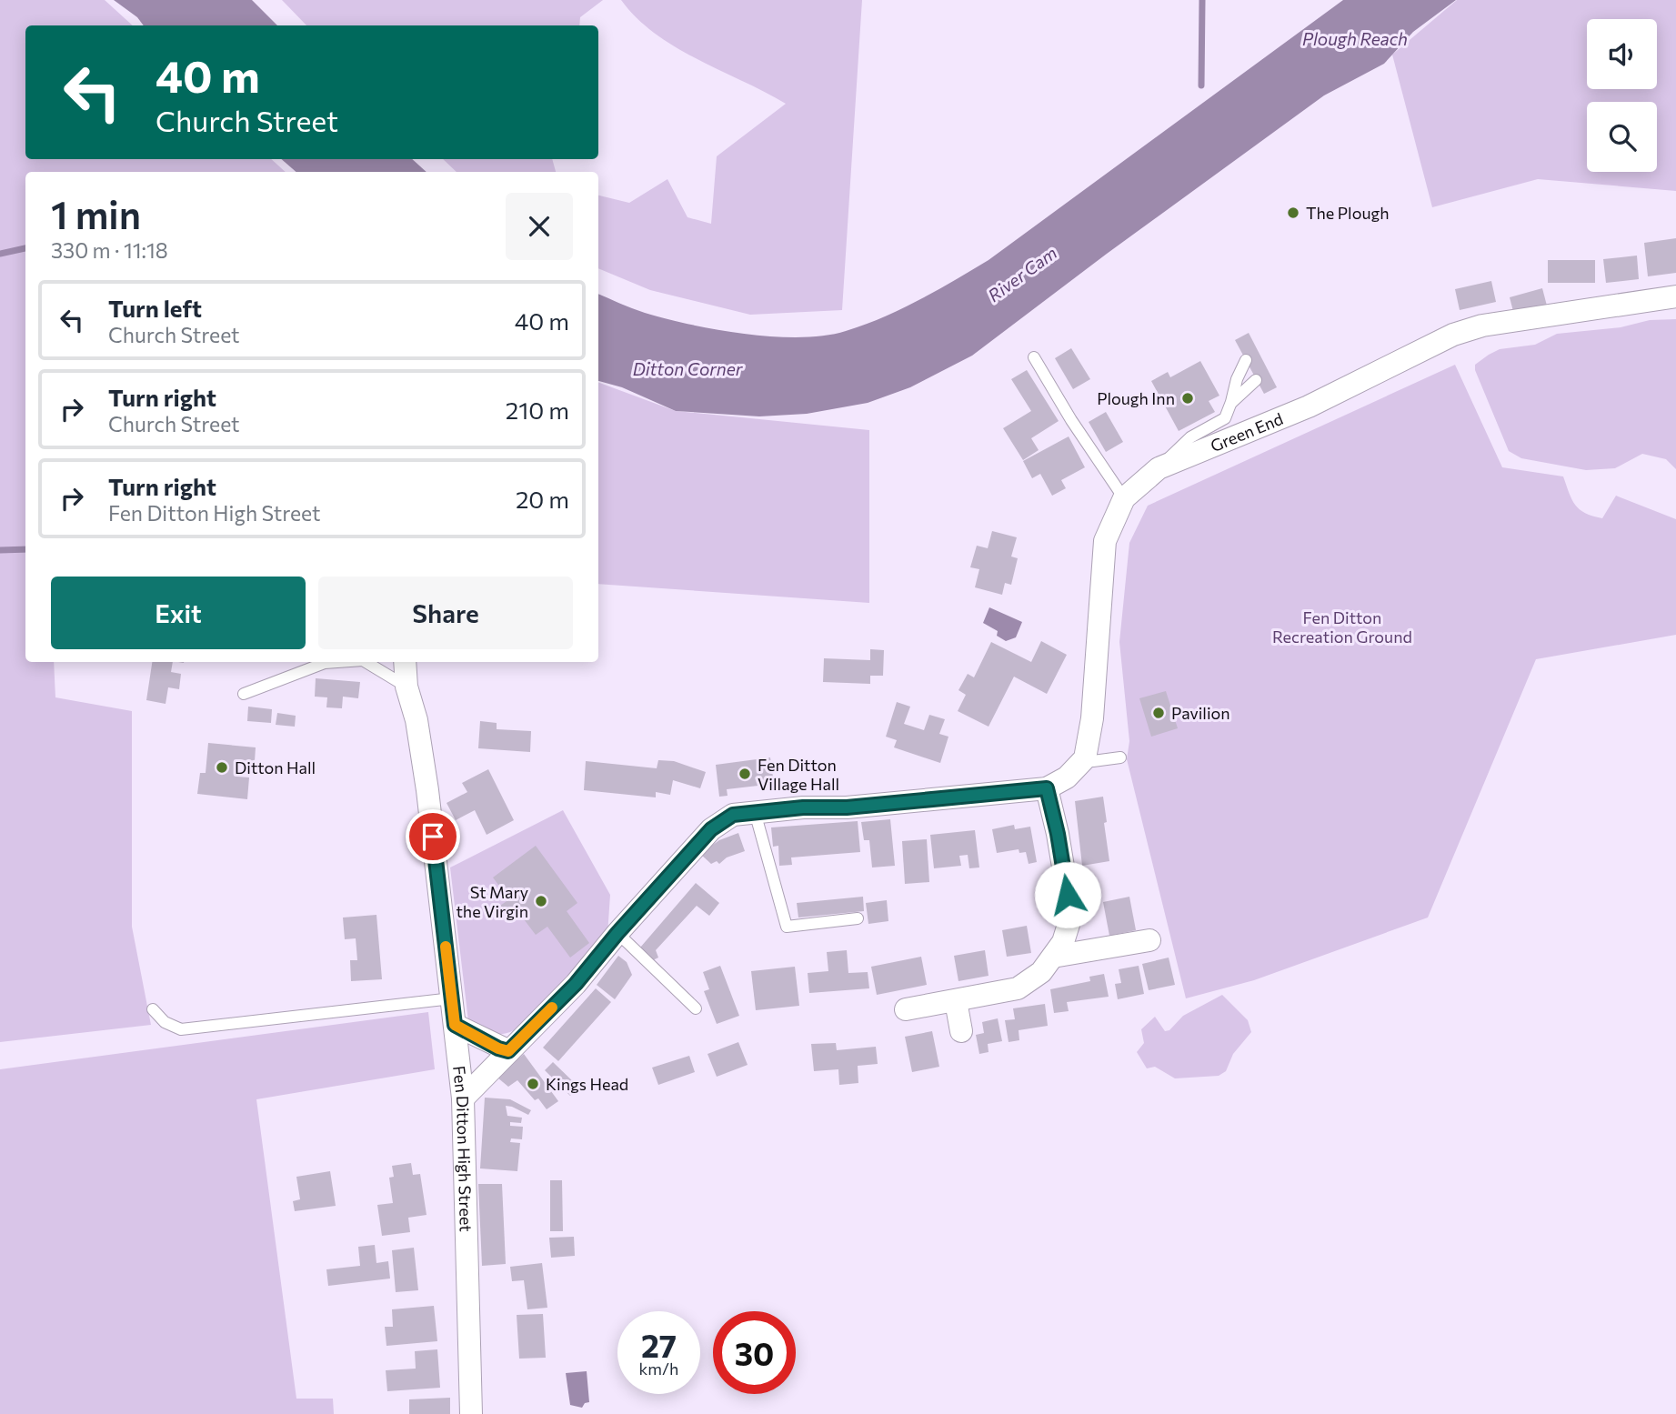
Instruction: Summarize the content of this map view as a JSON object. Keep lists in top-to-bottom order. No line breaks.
{"streets":{"street":["Green End","Fen Ditton High Street"]},"water":["Plough Reach","River Cam","Ditton Corner"],"parks":["Fen Ditton Recreation Ground"],"places":["The Plough","Plough Inn","Pavilion","Ditton Hall","Fen Ditton Village Hall","St Mary the Virgin","Kings Head"],"page":{"turn":["40 m","Church Street"],"heading":["1 min","330 m · 11:18"],"list":[{"name":"Turn left","note":"Church Street","value":"40 m"},{"name":"Turn right","note":"Church Street","value":"210 m"},{"name":"Turn right","note":"Fen Ditton High Street","value":"20 m"}],"buttons":["Exit","Share"],"speed":"27 km/h","limit":"30"}}
